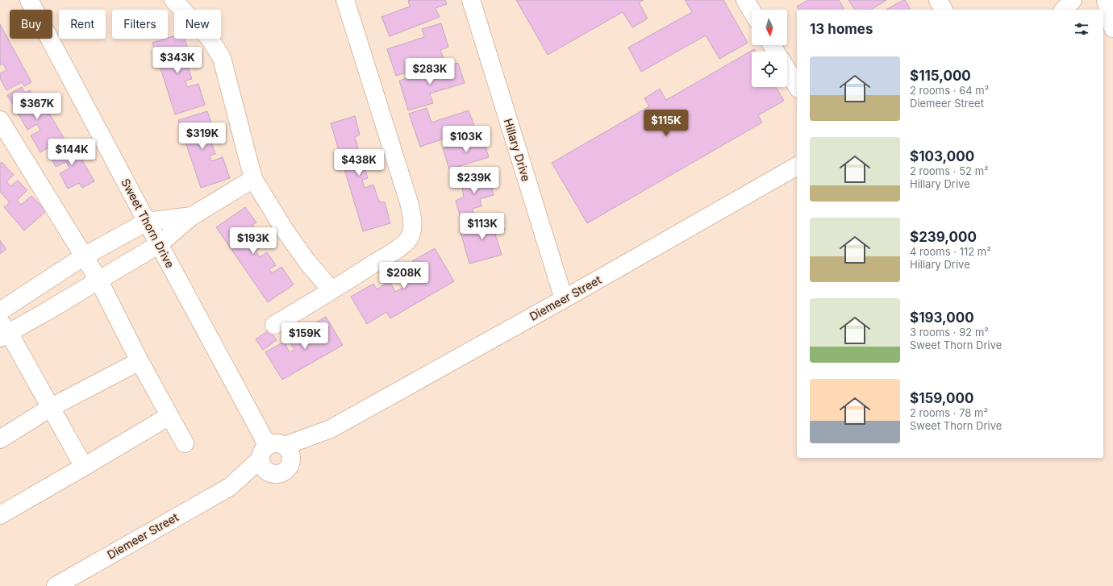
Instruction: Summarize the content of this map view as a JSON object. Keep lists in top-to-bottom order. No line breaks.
{"streets":{"street":["Hillary Drive","Sweet Thorn Drive","Diemeer Street"]},"crossings":[["Hillary Drive","Diemeer Street"],["Sweet Thorn Drive","Diemeer Street"]],"north":"bottom","page":{"chip":["Buy","Rent","Filters","New"],"heading":"13 homes","price":["$343K","$283K","$367K","$115K","$319K","$103K","$144K","$438K","$239K","$113K","$193K","$208K","$159K"],"list":[{"name":"$115,000","note":"2 rooms · 64 m² · Diemeer Street"},{"name":"$103,000","note":"2 rooms · 52 m² · Hillary Drive"},{"name":"$239,000","note":"4 rooms · 112 m² · Hillary Drive"},{"name":"$193,000","note":"3 rooms · 92 m² · Sweet Thorn Drive"},{"name":"$159,000","note":"2 rooms · 78 m² · Sweet Thorn Drive"}]}}
